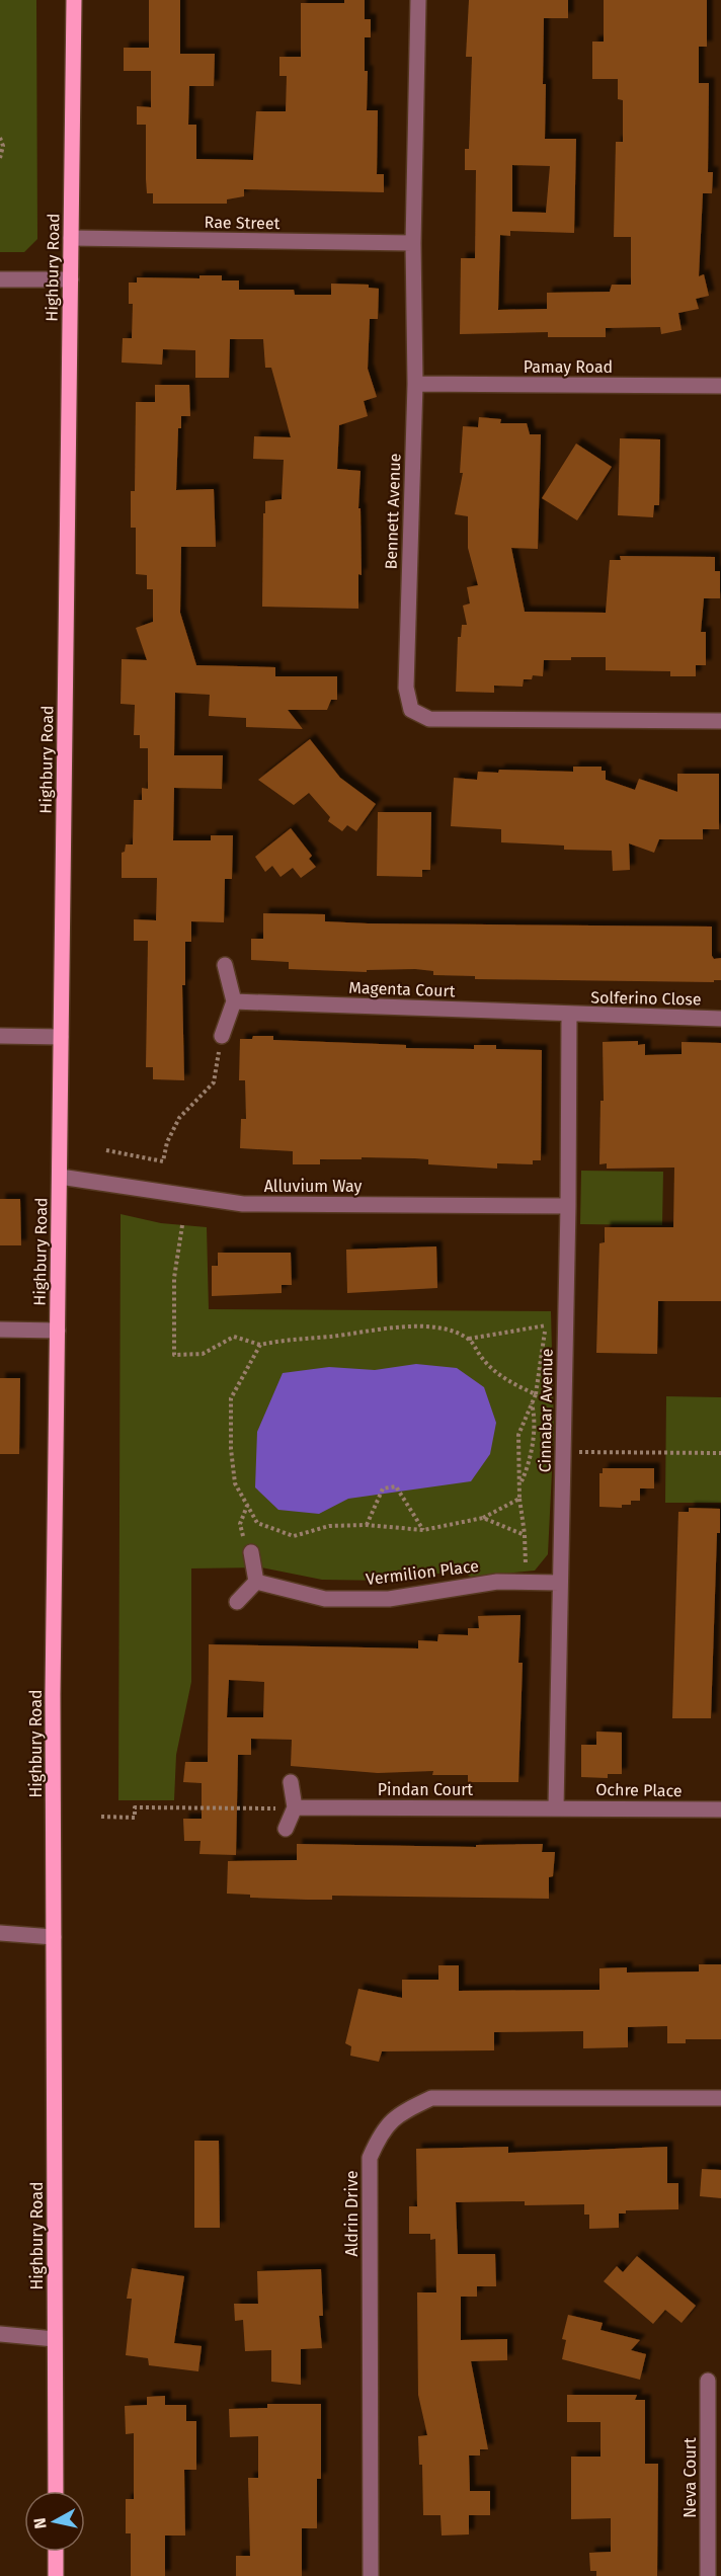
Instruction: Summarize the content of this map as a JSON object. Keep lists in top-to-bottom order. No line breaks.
{"streets":{"main road":["Highbury Road"],"street":["Rae Street","Pamay Road","Bennett Avenue","Magenta Court","Solferino Close","Alluvium Way","Cinnabar Avenue","Vermilion Place","Pindan Court","Ochre Place","Aldrin Drive","Neva Court"]},"crossings":[["Rae Street","Highbury Road"],["Rae Street","Bennett Avenue"],["Highbury Road","Alluvium Way"],["Pamay Road","Bennett Avenue"],["Magenta Court","Solferino Close"],["Magenta Court","Cinnabar Avenue"],["Solferino Close","Cinnabar Avenue"],["Alluvium Way","Cinnabar Avenue"],["Cinnabar Avenue","Vermilion Place"],["Cinnabar Avenue","Pindan Court"],["Cinnabar Avenue","Ochre Place"],["Pindan Court","Ochre Place"]],"north":"left"}
